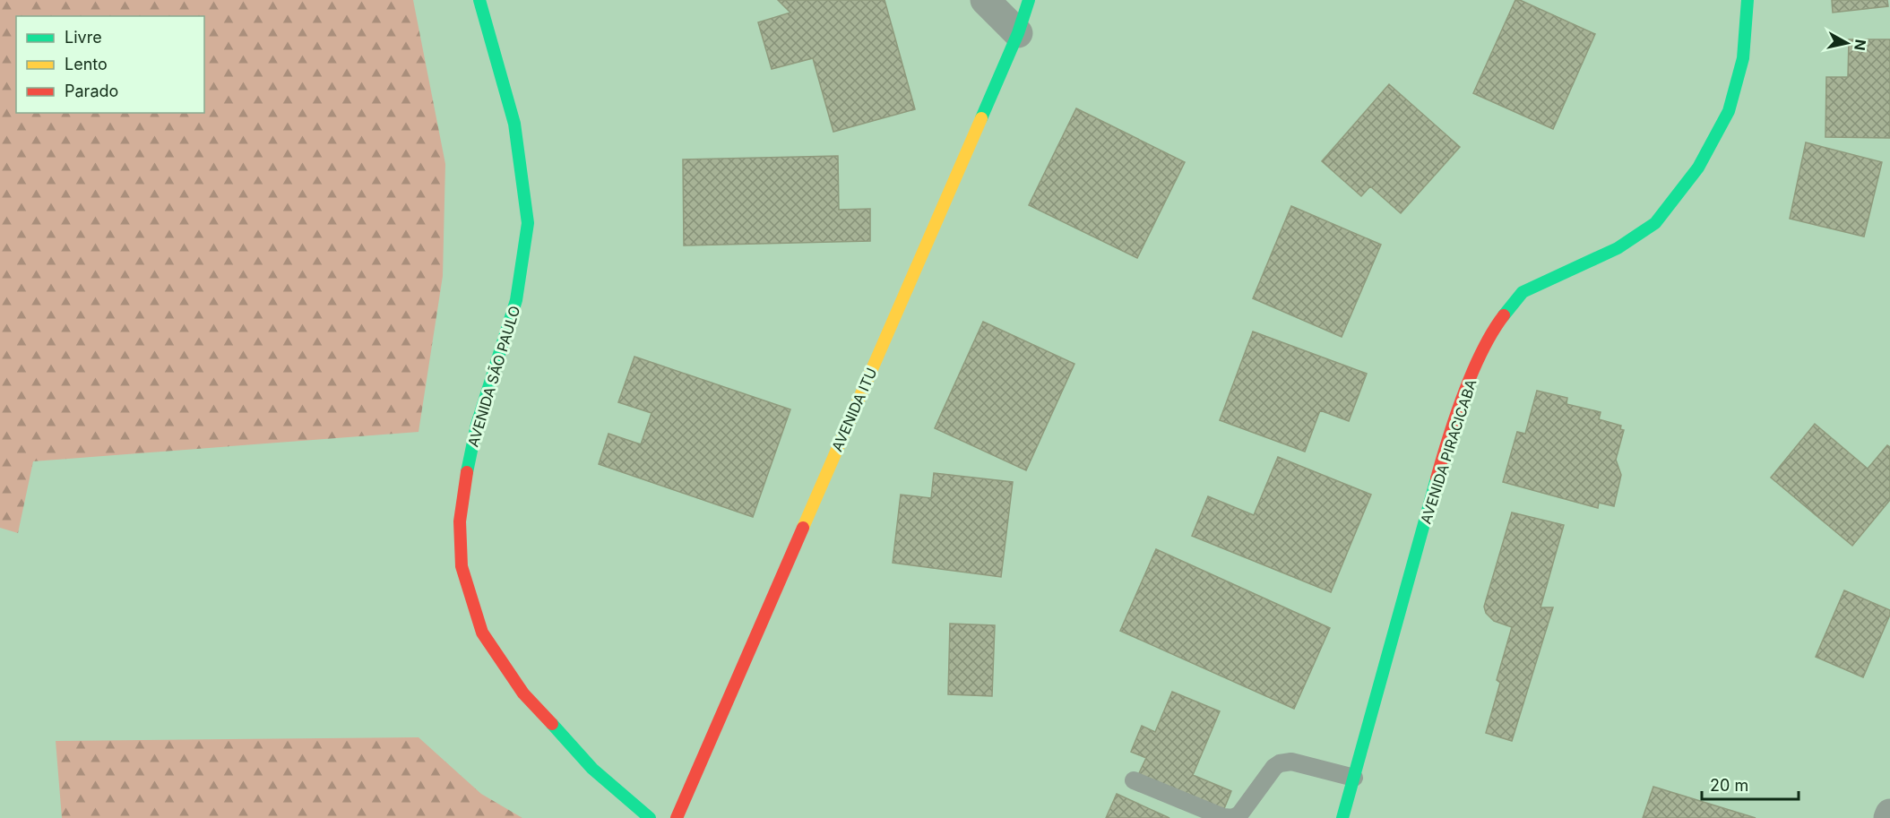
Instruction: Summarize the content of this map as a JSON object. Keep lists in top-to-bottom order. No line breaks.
{"streets":{"street":["AVENIDA SÃO PAULO","AVENIDA ITU","AVENIDA PIRACICABA"]},"legend":["Livre","Lento","Parado"],"scale_bar":"20 m","north":"right"}
